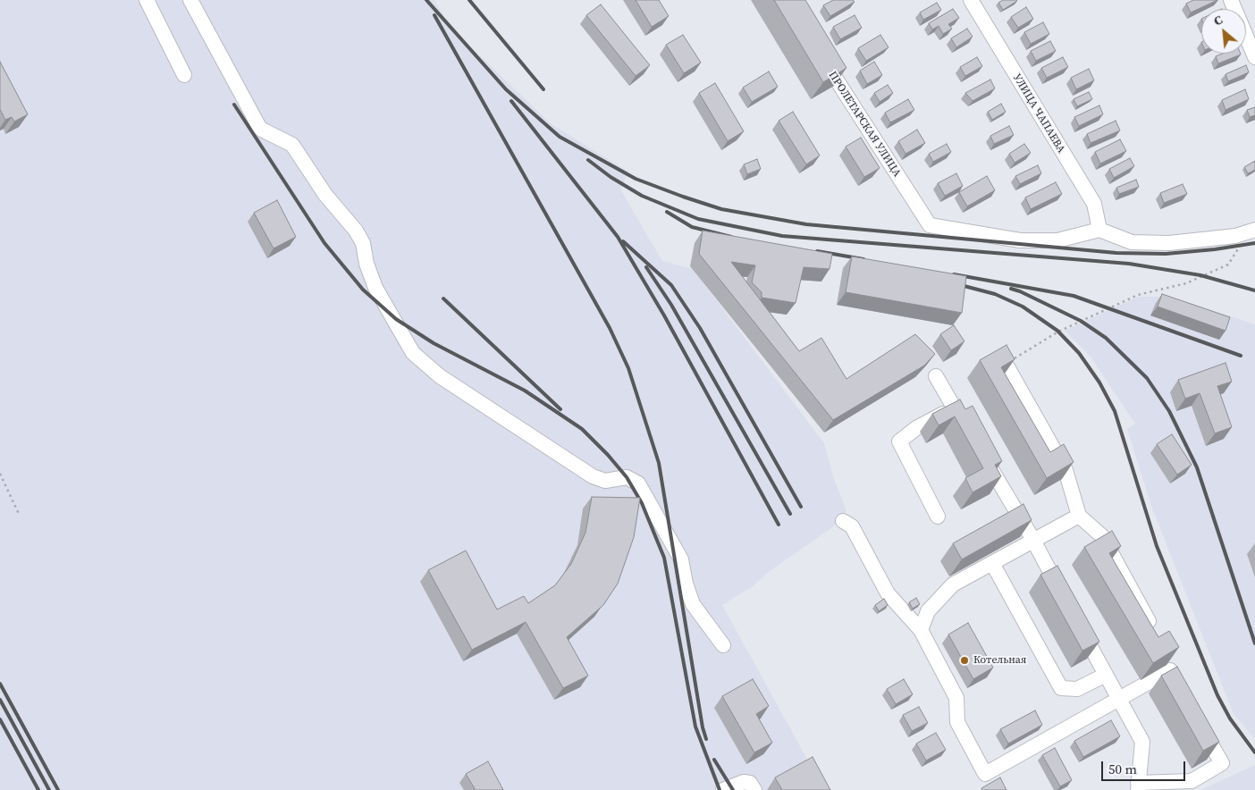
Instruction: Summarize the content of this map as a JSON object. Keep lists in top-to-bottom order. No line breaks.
{"streets":{"street":["УЛИЦА ЧАПАЕВА","ПРОЛЕТАРСКАЯ УЛИЦА"]},"crossings":[["УЛИЦА ЧАПАЕВА","ПРОЛЕТАРСКАЯ УЛИЦА"]],"places":["Котельная"],"scale_bar":"50 m","north":"top left"}
